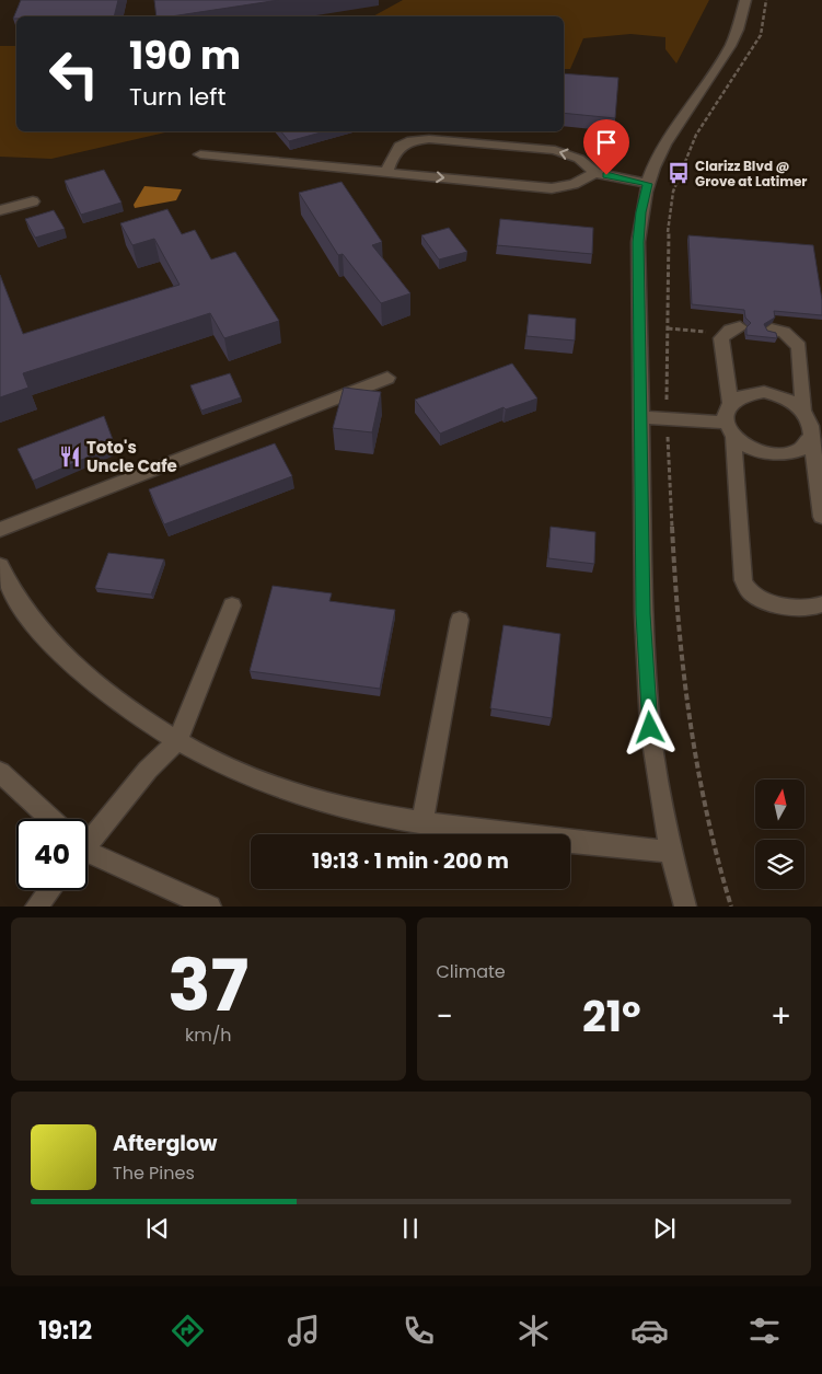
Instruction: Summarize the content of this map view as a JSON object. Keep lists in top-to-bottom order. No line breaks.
{"places":{"bus stop":["Clarizz Blvd @ Grove at Latimer"],"restaurant":["Toto's Uncle Cafe"]},"north":"top","page":{"turn":["190 m","Turn left"],"limit":"40","trip":"19:13 · 1 min · 200 m","tile":[["37","km/h"],"Climate"],"heat":["−","21°","+"],"song":["Afterglow","The Pines"],"tabs":"19:12"}}
